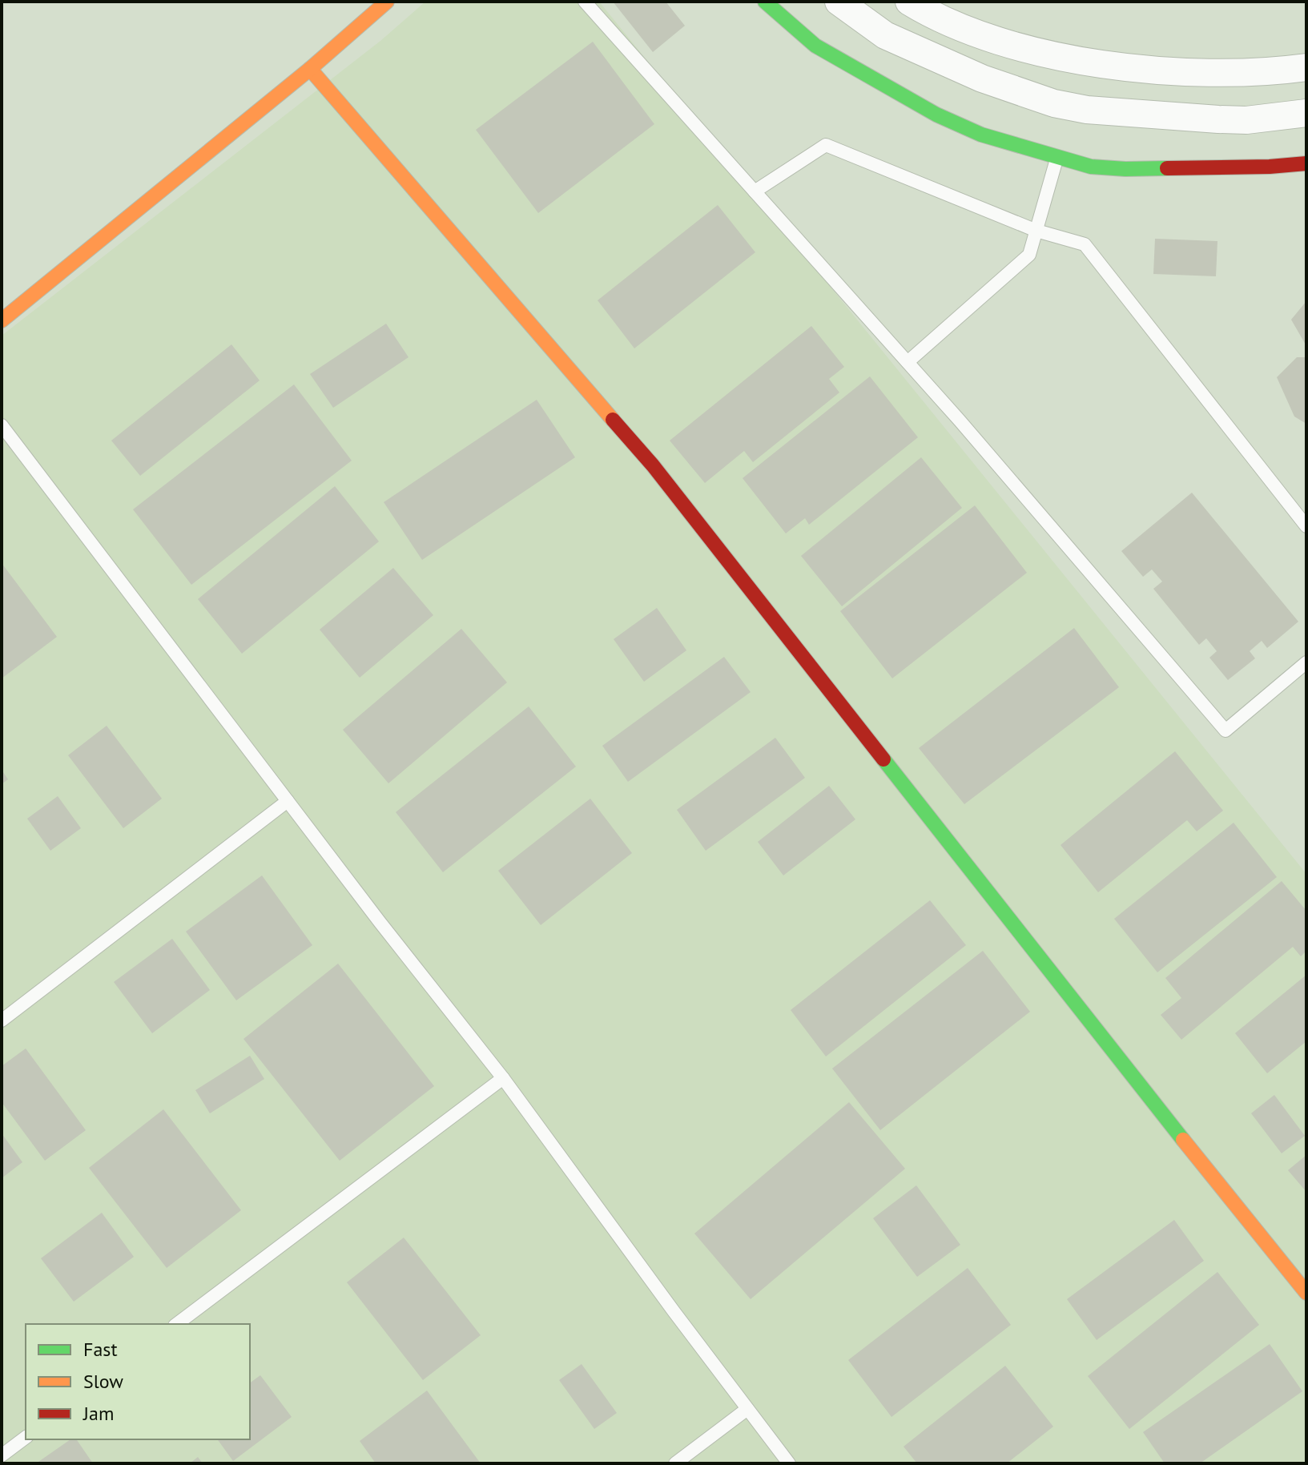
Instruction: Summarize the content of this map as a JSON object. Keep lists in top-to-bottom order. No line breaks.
{"legend":["Fast","Slow","Jam"]}
